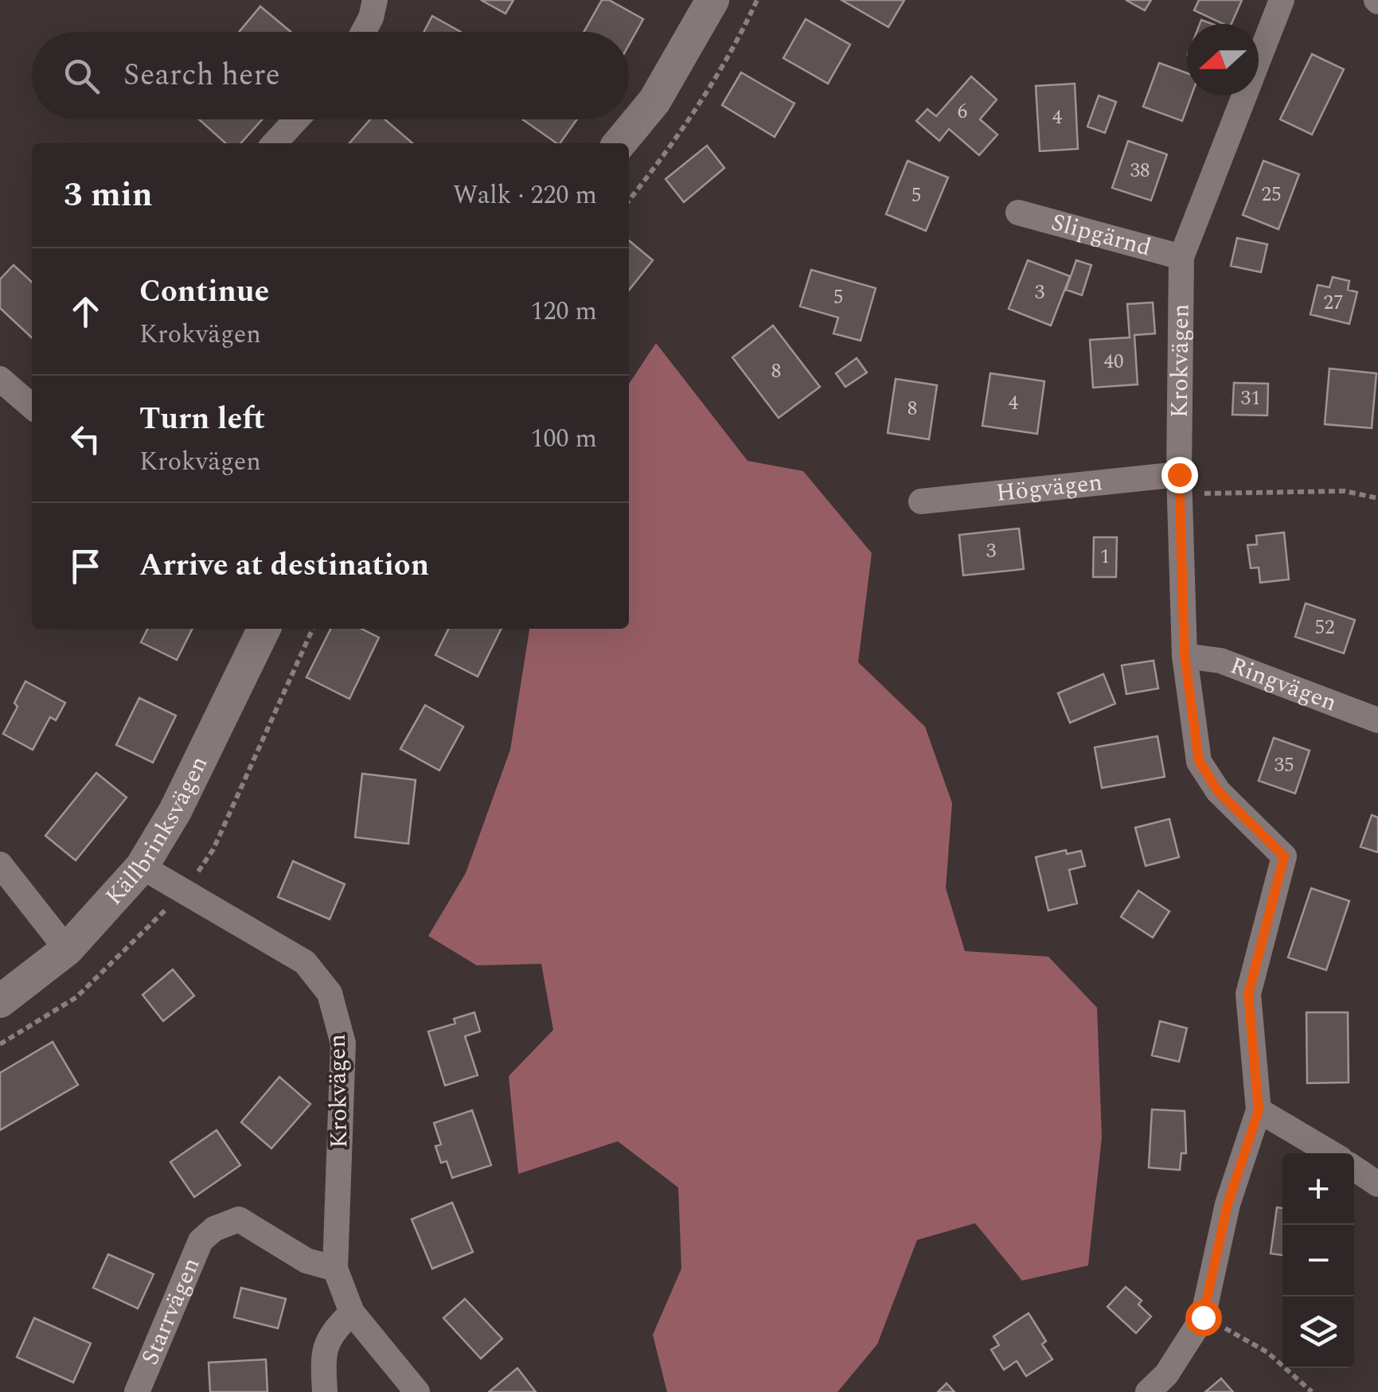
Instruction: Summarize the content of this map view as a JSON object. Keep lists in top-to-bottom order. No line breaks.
{"streets":{"street":["Slipgärnd","Krokvägen","Högvägen","Ringvägen","Källbrinksvägen","Starrvägen"]},"crossings":[["Slipgärnd","Krokvägen"],["Krokvägen","Högvägen"],["Krokvägen","Ringvägen"],["Krokvägen","Källbrinksvägen"],["Krokvägen","Starrvägen"]],"house_numbers":["6","4","38","25","5","3","5","27","40","8","31","4","8","3","1","52","35"],"north":"left","page":{"search":"Search here","heading":["3 min","Walk · 220 m"],"list":[["Continue","Krokvägen","120 m"],["Turn left","Krokvägen","100 m"],"Arrive at destination"],"map_buttons":["+","−"]}}
